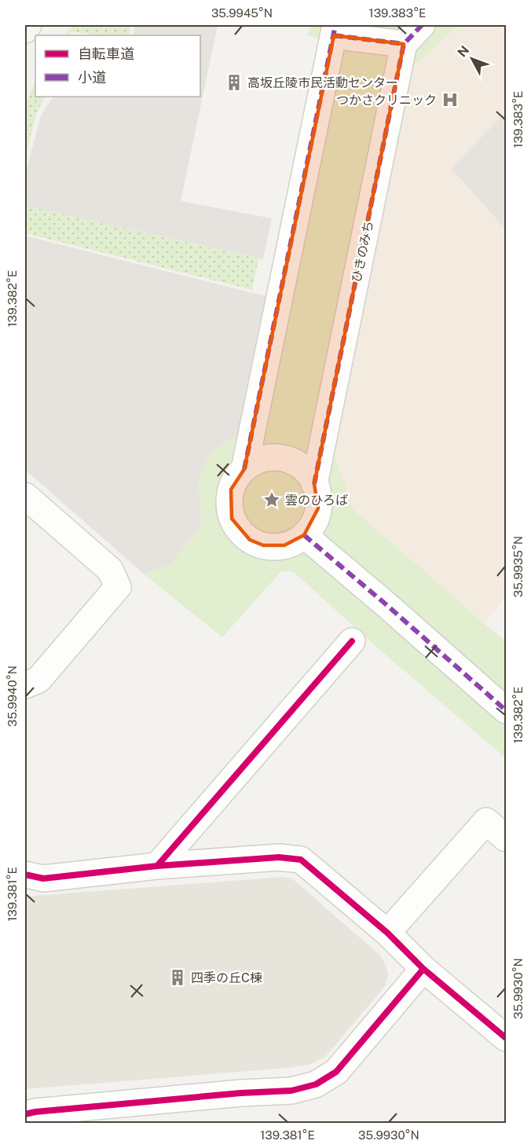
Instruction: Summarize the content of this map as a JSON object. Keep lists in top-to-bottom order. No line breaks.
{"streets":{"street":["ひきのみち"]},"places":{"building":["高坂丘陵市民活動センター","四季の丘C棟"],"hospital":["つかさクリニック"],"place":["雲のひろば"]},"legend":["自転車道","小道"],"north":"top left","coordinates":["35.9945°N","139.383°E","139.382°E","35.9935°N","35.9940°N","139.381°E","35.9930°N"]}
